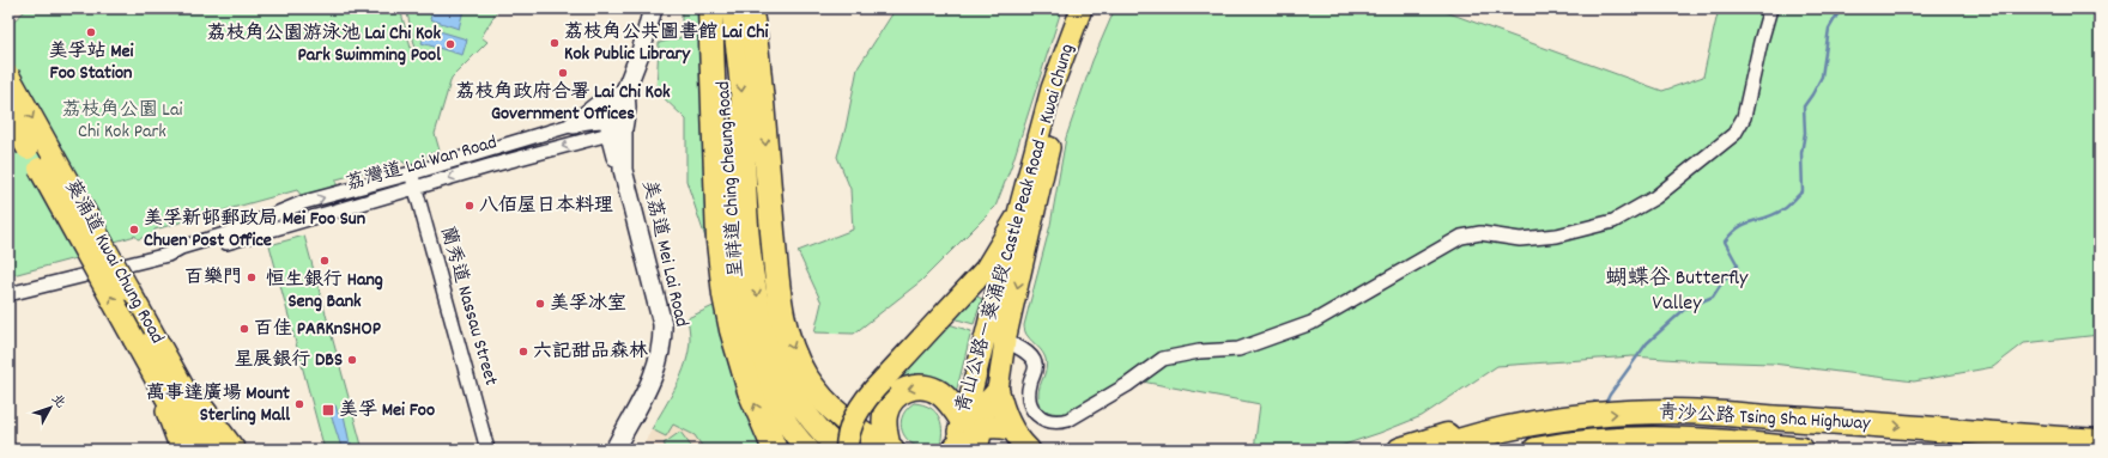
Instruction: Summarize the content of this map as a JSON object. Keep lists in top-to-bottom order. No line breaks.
{"streets":{"highway":["呈祥道 Ching Cheung Road","葵涌道 Kwai Chung Road","青沙公路 Tsing Sha Highway"],"main road":["青山公路－葵涌段 Castle Peak Road – Kwai Chung","美荔道 Mei Lai Road"],"street":["荔灣道 Lai Wan Road","蘭秀道 Nassau Street"]},"crossings":[["荔灣道 Lai Wan Road","美荔道 Mei Lai Road"],["荔灣道 Lai Wan Road","蘭秀道 Nassau Street"]],"districts":["蝴蝶谷 Butterfly Valley"],"parks":["荔枝角公園 Lai Chi Kok Park"],"places":{"other":["美孚站 Mei Foo Station","荔枝角公共圖書館 Lai Chi Kok Public Library","荔枝角公園游泳池 Lai Chi Kok Park Swimming Pool","荔枝角政府合署 Lai Chi Kok Government Offices","八佰屋日本料理","美孚新邨郵政局 Mei Foo Sun Chuen Post Office","恒生銀行 Hang Seng Bank","百樂門","美孚冰室","百佳 PARKnSHOP","六記甜品森林","星展銀行 DBS","萬事達廣場 Mount Sterling Mall"],"transit":["美孚 Mei Foo"]},"north":"top right"}
